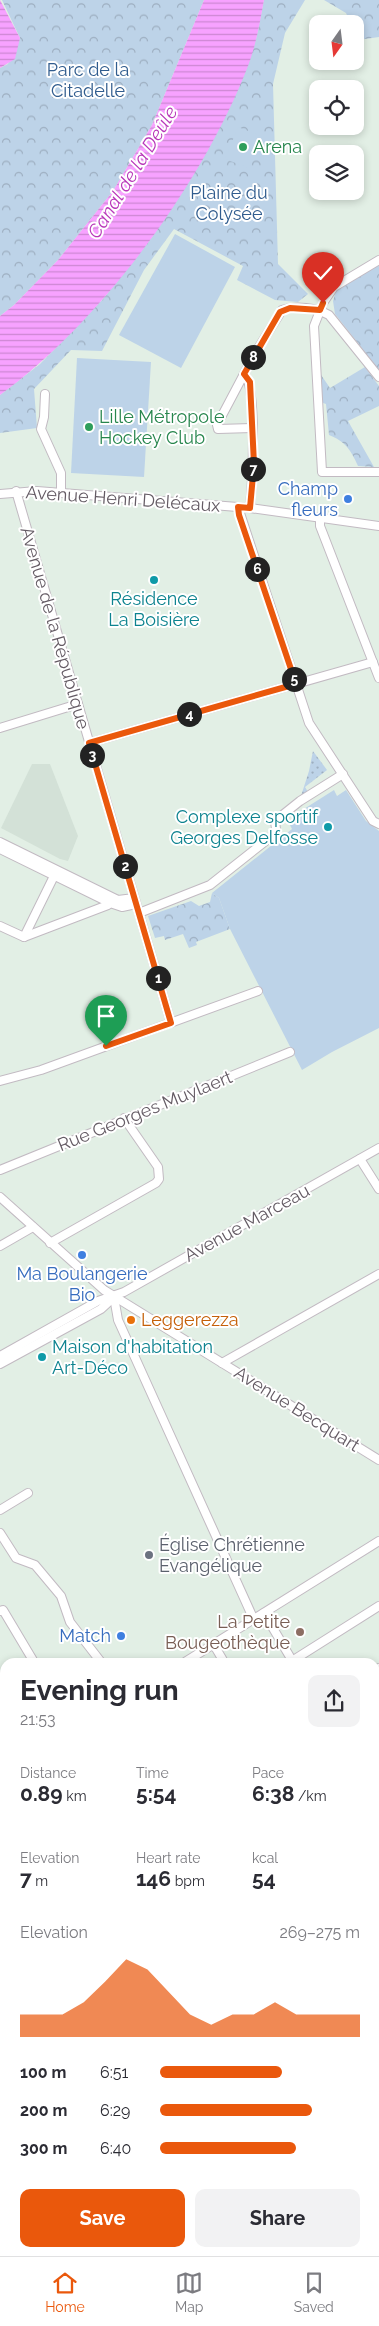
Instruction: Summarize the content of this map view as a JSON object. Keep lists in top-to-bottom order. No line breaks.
{"streets":{"street":["Avenue Henri Delécaux","Avenue de la République","Rue Georges Muylaert","Avenue Marceau","Avenue Becquart"]},"crossings":[["Avenue Henri Delécaux","Avenue de la République"],["Avenue Marceau","Avenue Becquart"]],"water":["Canal de la Deûle"],"parks":["Parc de la Citadelle","Plaine du Colysée"],"places":["Arena","Lille Métropole Hockey Club","Champ fleurs","Résidence La Boisière","Complexe sportif Georges Delfosse","Ma Boulangerie Bio","Leggerezza","Maison d'habitation Art-Déco","Église Chrétienne Evangélique","La Petite Bougeothèque","Match"],"north":"bottom","page":{"pins":["8","7","6","5","4","3","2","1"],"heading":["Evening run","21:53"],"stats":[["Distance","0.89 km"],["Time","5:54"],["Pace","6:38 /km"],["Elevation","7 m"],["Heart rate","146 bpm"],["kcal","54"]],"chart":["Elevation","269–275 m"],"list":[{"name":"100 m","note":"6:51"},{"name":"200 m","note":"6:29"},{"name":"300 m","note":"6:40"}],"buttons":["Save","Share"],"tabs":["Home","Map","Saved"]}}
